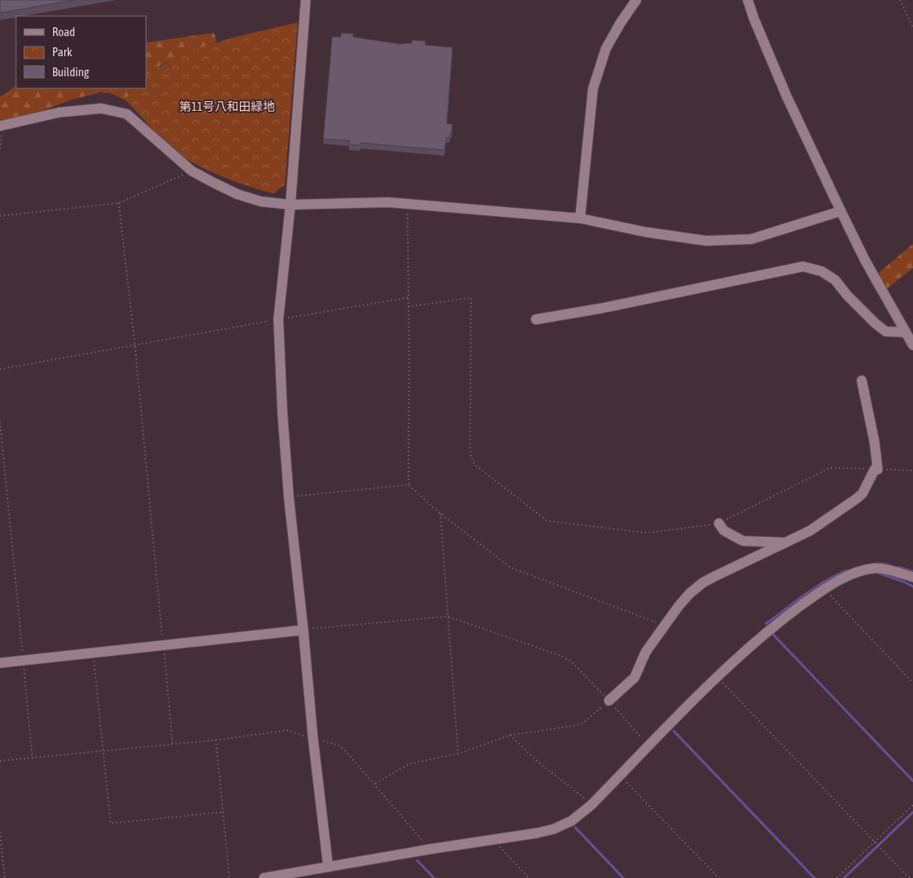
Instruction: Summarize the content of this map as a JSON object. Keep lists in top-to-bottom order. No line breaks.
{"parks":["第11号八和田緑地"],"legend":["Road","Park","Building"]}
